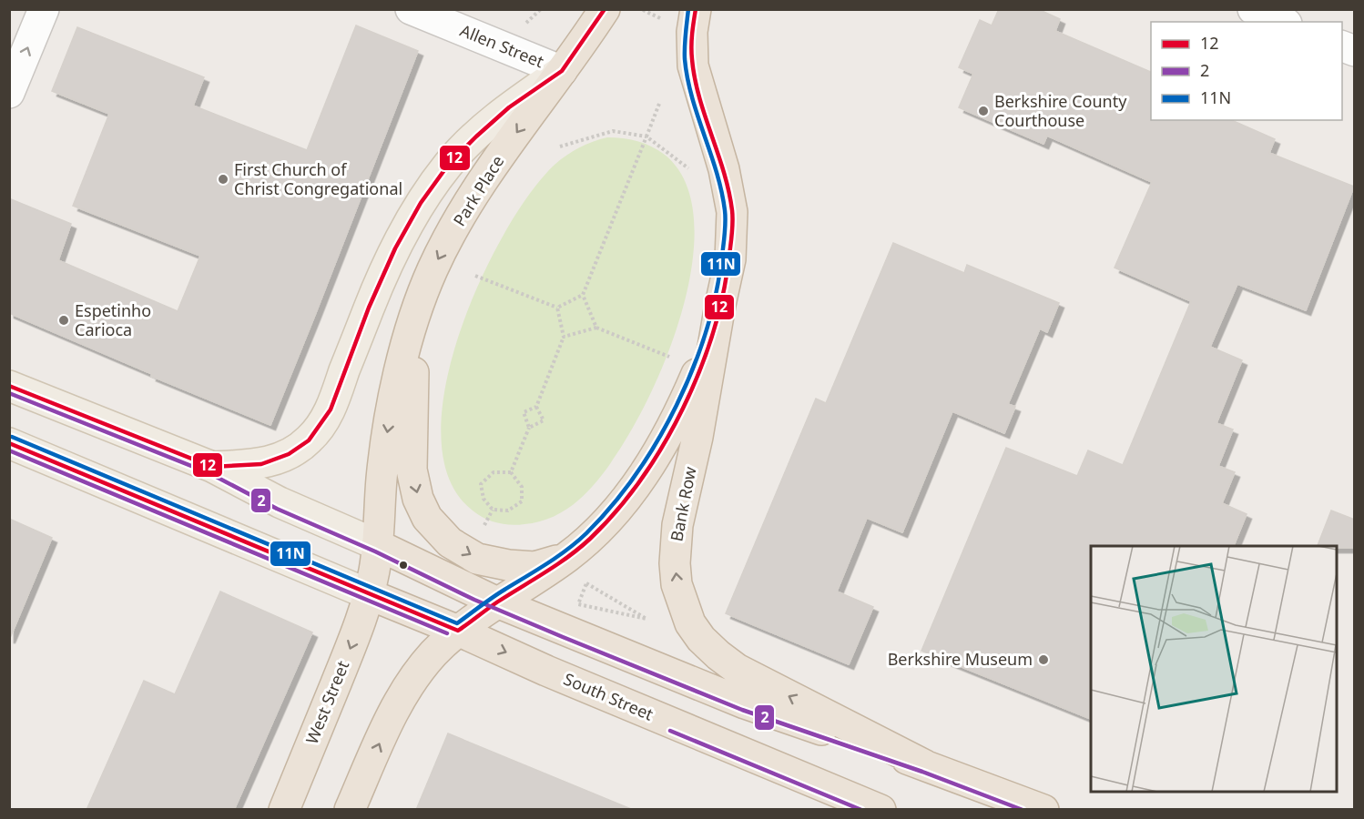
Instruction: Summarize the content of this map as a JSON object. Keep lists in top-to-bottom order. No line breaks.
{"streets":{"highway":["Park Place","Bank Row","South Street","West Street"],"street":["Allen Street"]},"crossings":[["Allen Street","Park Place"],["Park Place","Bank Row"],["Park Place","South Street"],["Park Place","West Street"],["Bank Row","South Street"],["South Street","West Street"]],"one_way":["Park Place"],"places":["Berkshire County Courthouse","First Church of Christ Congregational","Espetinho Carioca","Berkshire Museum"],"lines":["transit line 12","transit line 11N","transit line 2"],"legend":["12","2","11N"]}
